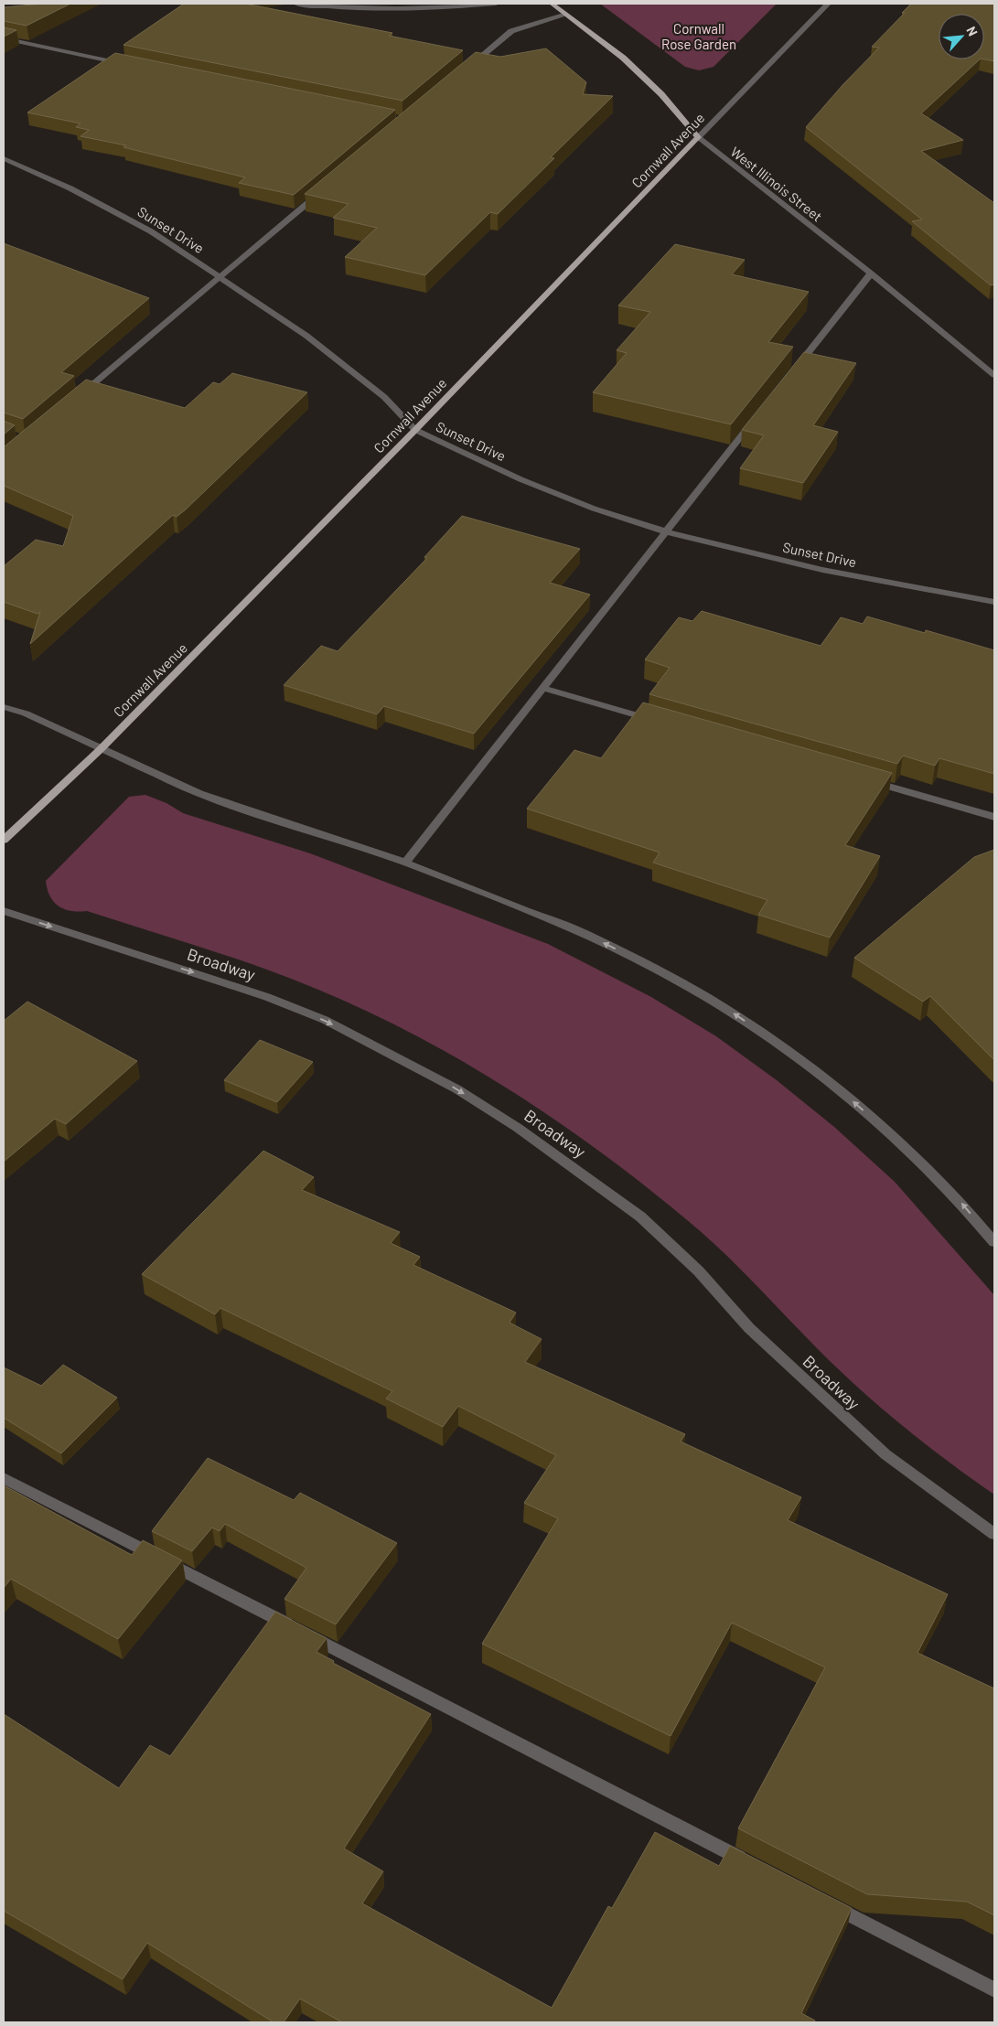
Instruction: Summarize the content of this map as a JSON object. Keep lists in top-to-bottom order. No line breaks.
{"streets":{"main road":["Cornwall Avenue","West Illinois Street"],"street":["Sunset Drive","Broadway"]},"crossings":[["Cornwall Avenue","West Illinois Street"],["Cornwall Avenue","Sunset Drive"]],"one_way":["Broadway"],"parks":["Cornwall Rose Garden"],"north":"top right"}
